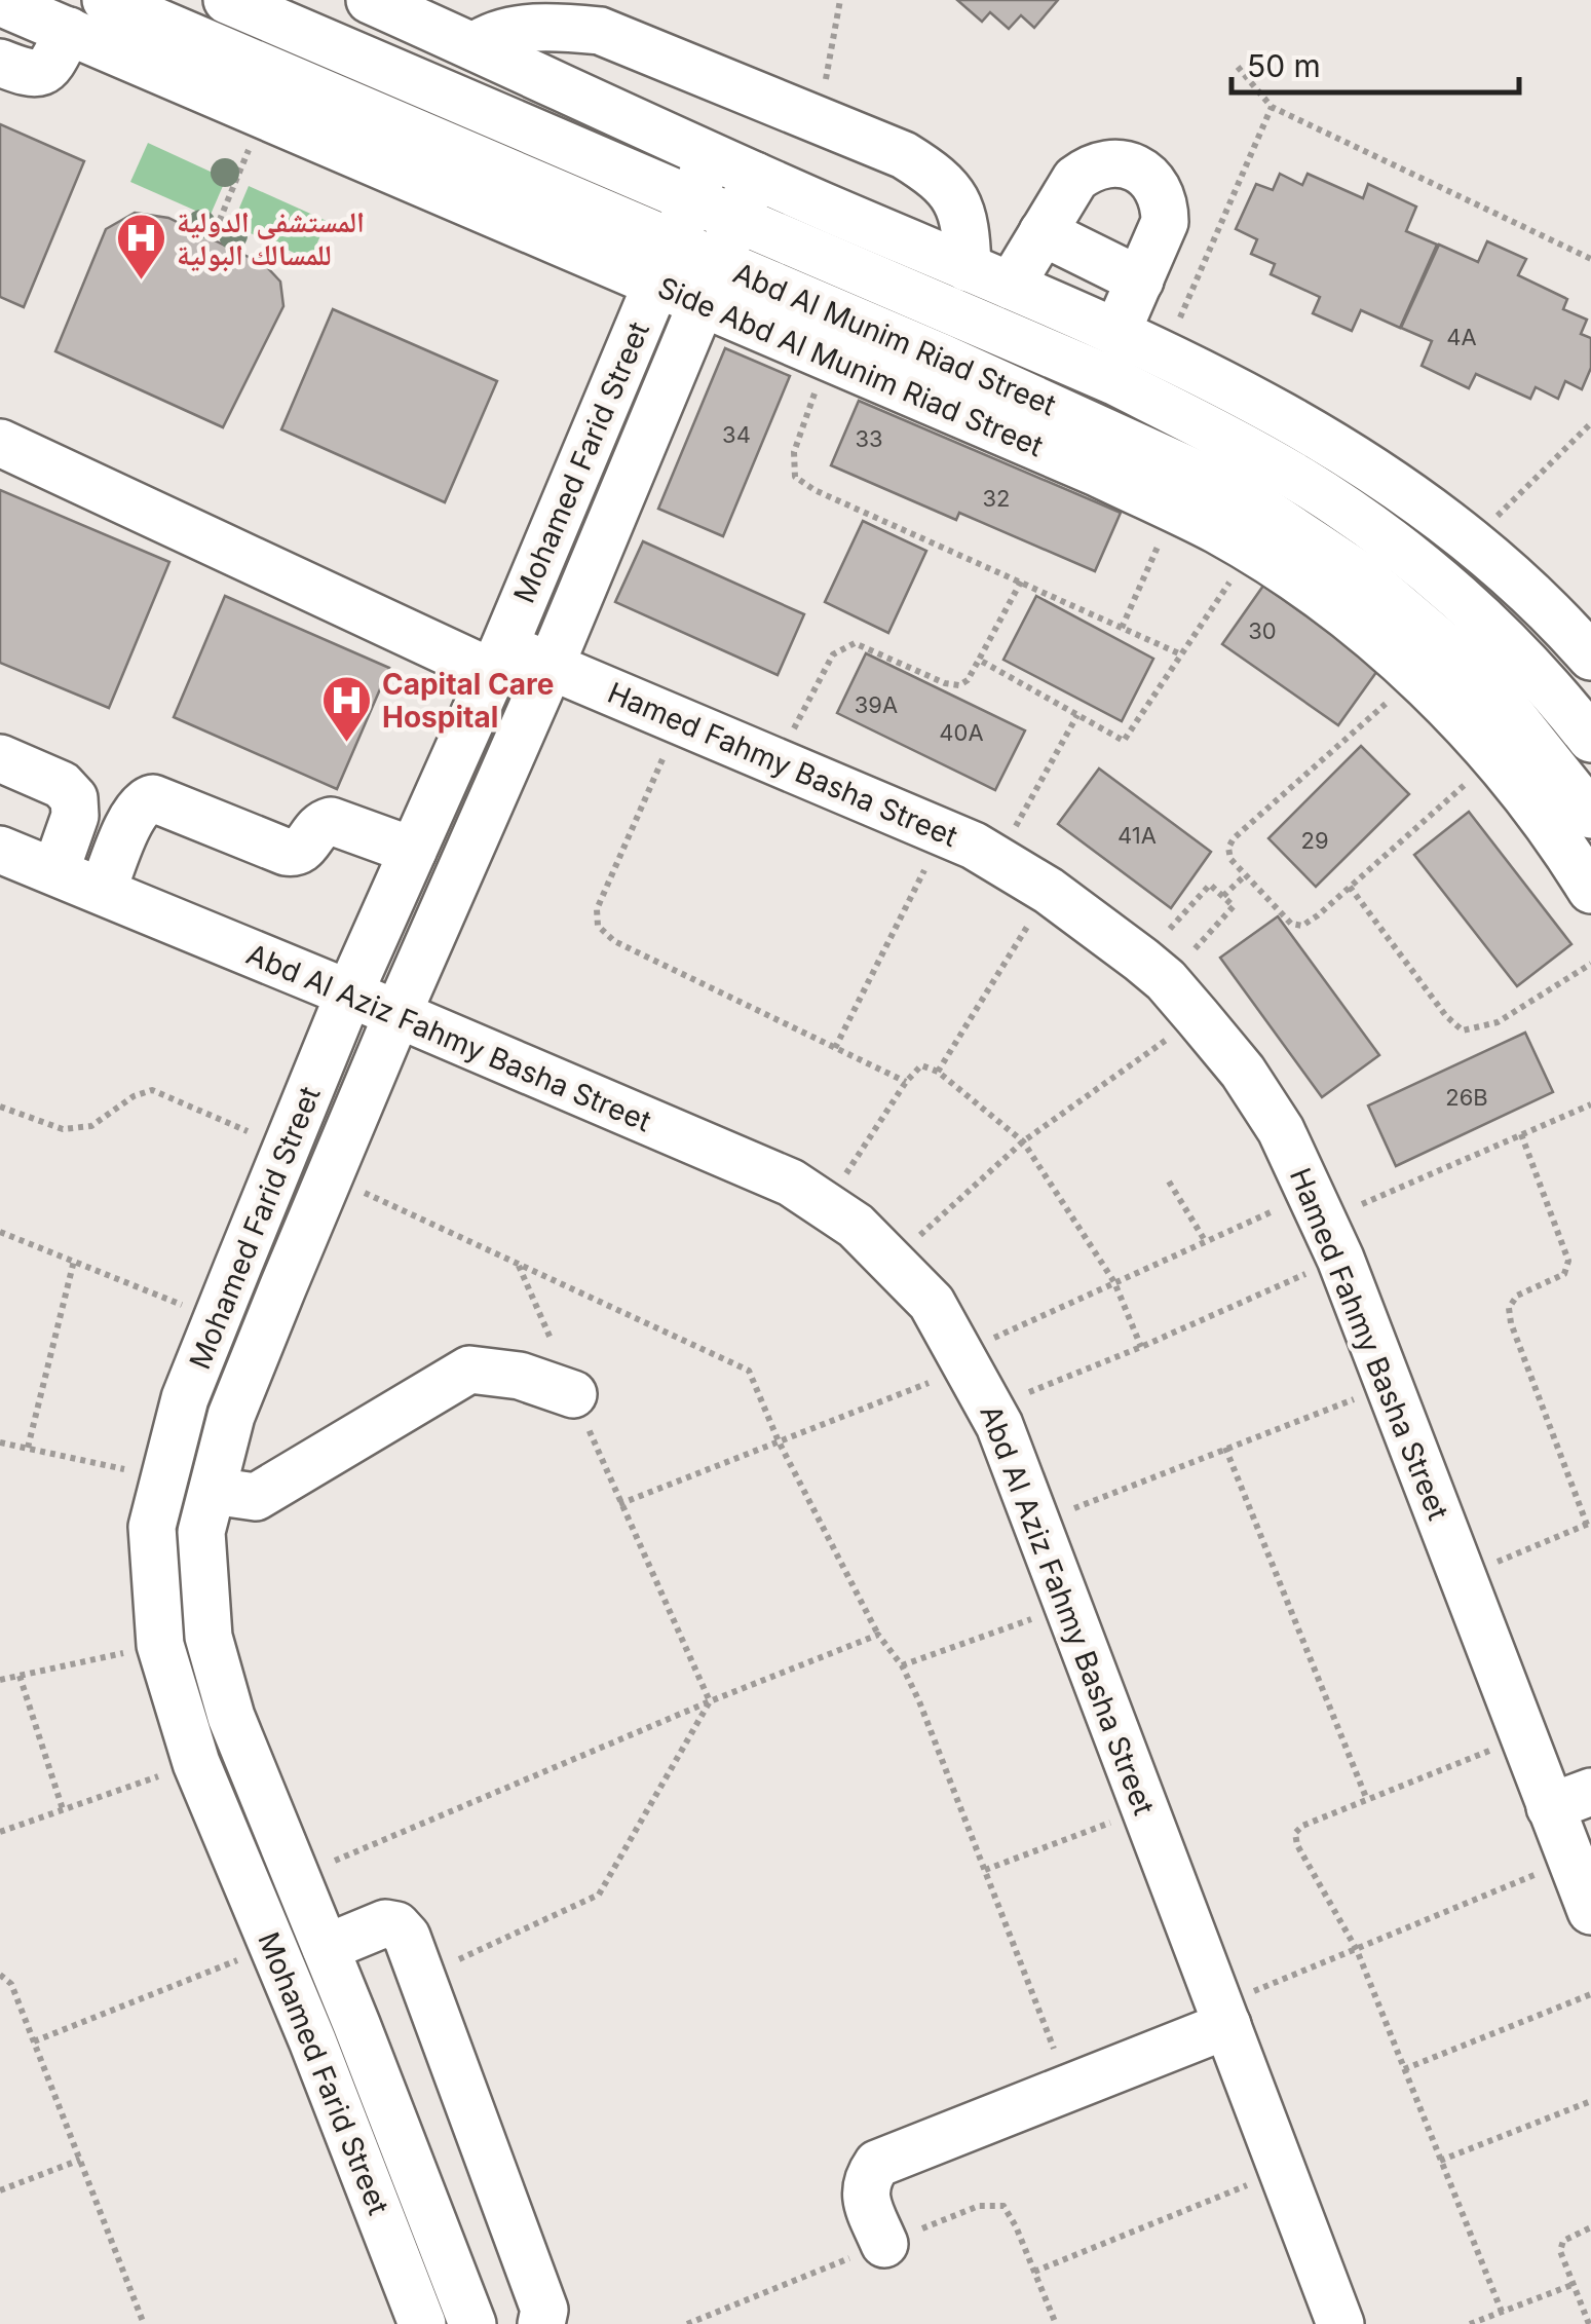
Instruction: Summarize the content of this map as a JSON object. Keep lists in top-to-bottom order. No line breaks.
{"streets":{"street":["Abd Al Munim Riad Street","Side Abd Al Munim Riad Street","Mohamed Farid Street","Hamed Fahmy Basha Street","Abd Al Aziz Fahmy Basha Street"]},"crossings":[["Abd Al Munim Riad Street","Side Abd Al Munim Riad Street"],["Abd Al Munim Riad Street","Mohamed Farid Street"],["Side Abd Al Munim Riad Street","Mohamed Farid Street"],["Mohamed Farid Street","Hamed Fahmy Basha Street"],["Mohamed Farid Street","Abd Al Aziz Fahmy Basha Street"]],"places":{"hospital":["المستشفى الدولية للمسالك البولية","Capital Care Hospital"]},"house_numbers":["4A","34","33","32","30","39A","40A","41A","29","26B"],"scale_bar":"50 m"}
